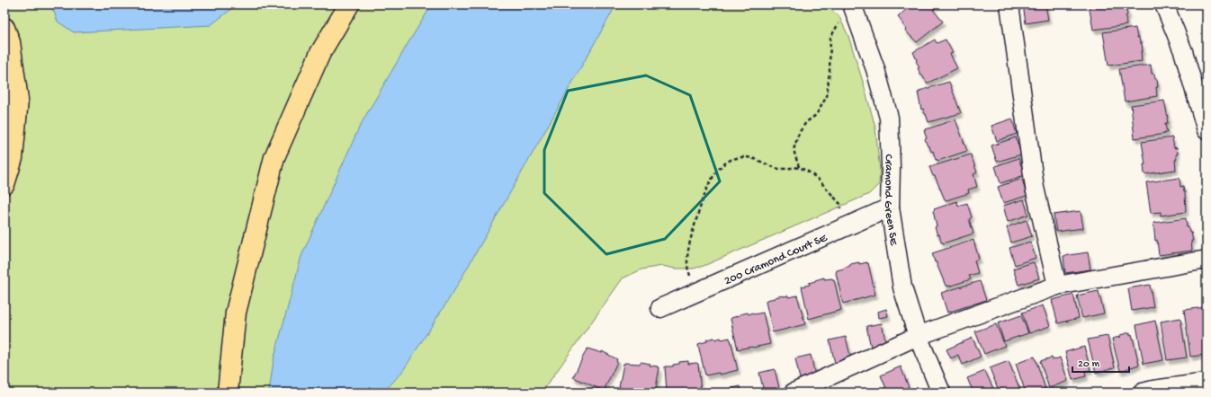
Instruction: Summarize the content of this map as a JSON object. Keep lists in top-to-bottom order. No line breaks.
{"streets":{"street":["Cramond Green SE","200 Cramond Court SE"]},"crossings":[["Cramond Green SE","200 Cramond Court SE"]],"scale_bar":"20 m"}
